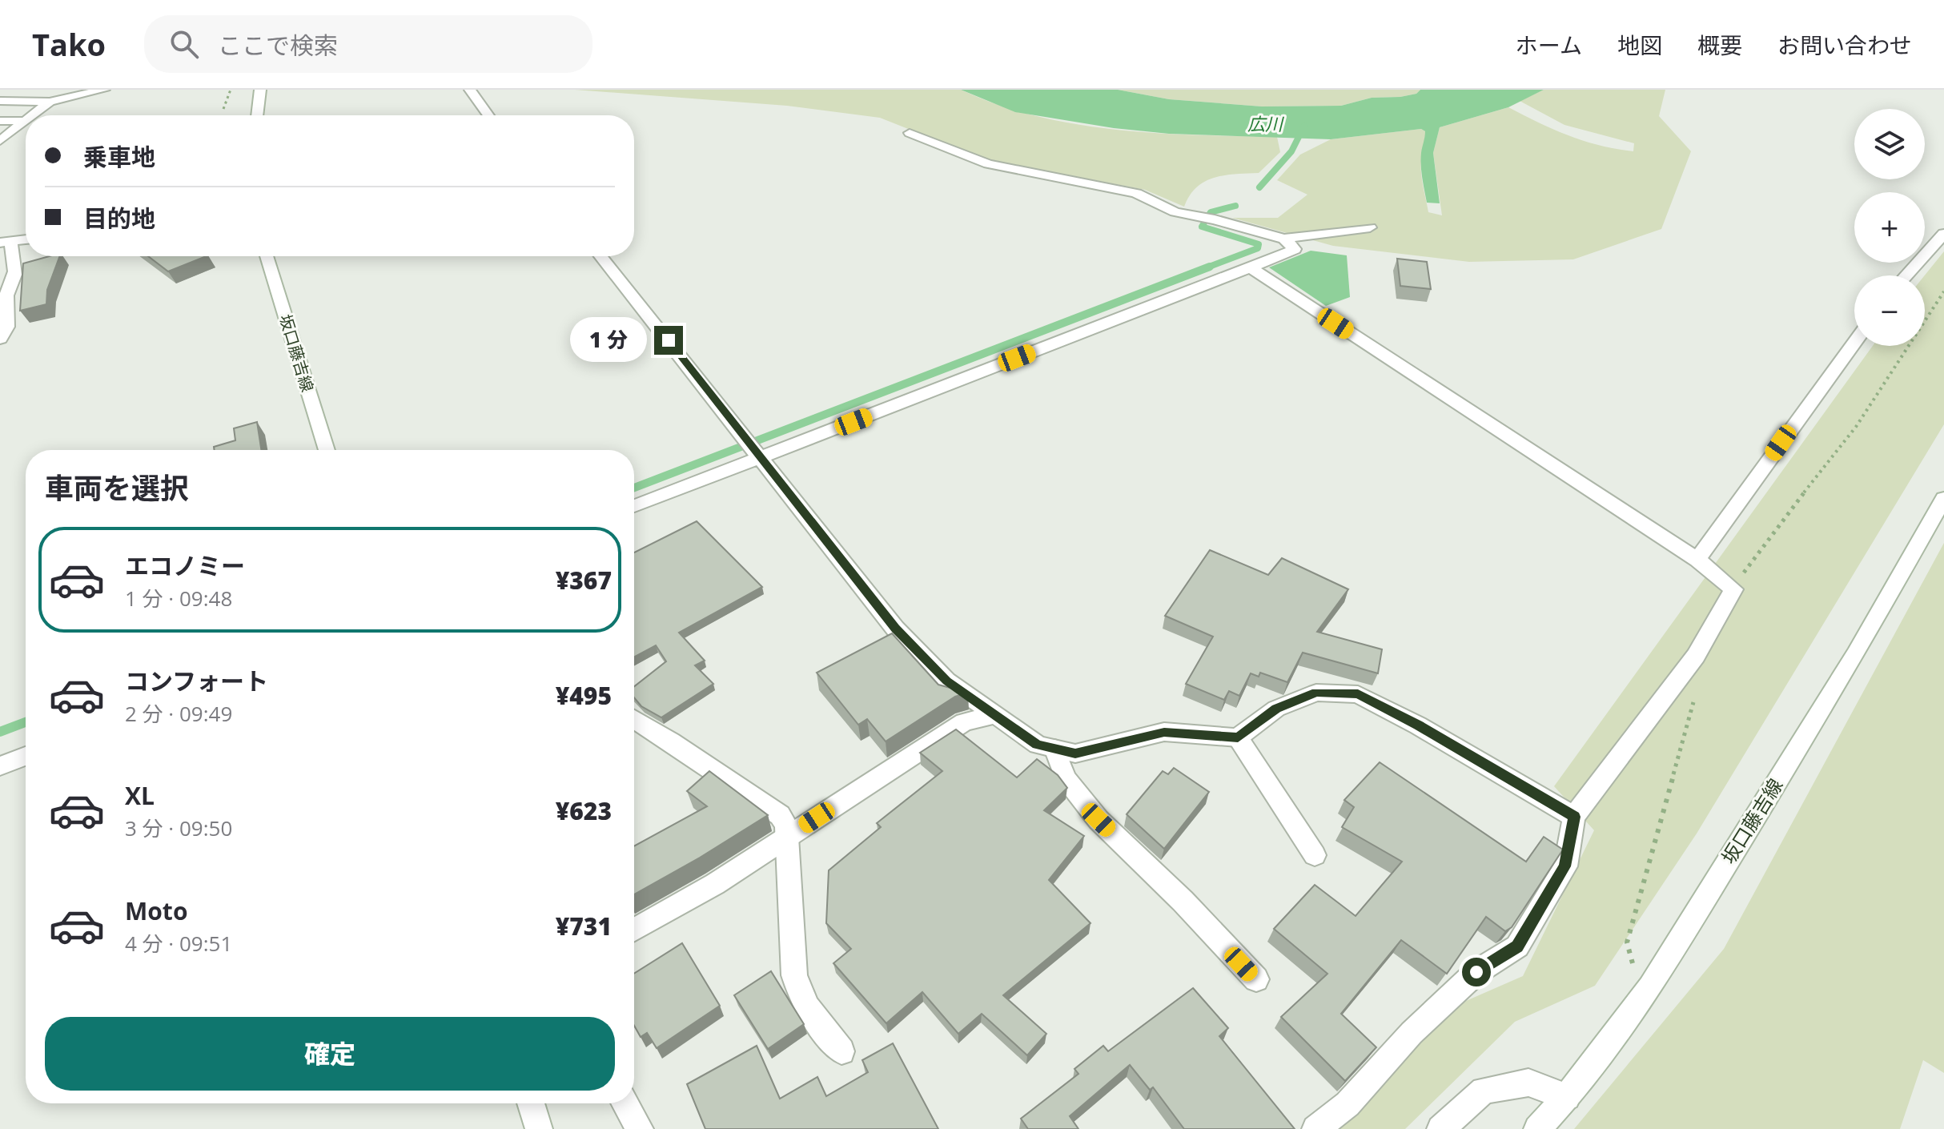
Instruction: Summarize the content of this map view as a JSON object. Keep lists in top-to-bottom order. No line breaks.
{"streets":{"street":["坂口藤吉線"]},"water":["広川"],"page":{"header":"Tako","search":"ここで検索","nav":["ホーム","地図","概要","お問い合わせ"],"map_buttons":["+","−"],"banner":["乗車地","目的地"],"bubble":"1 分","heading":"車両を選択","list":[{"name":"エコノミー","note":"1 分 · 09:48","value":"¥367"},{"name":"コンフォート","note":"2 分 · 09:49","value":"¥495"},{"name":"XL","note":"3 分 · 09:50","value":"¥623"},{"name":"Moto","note":"4 分 · 09:51","value":"¥731"}],"buttons":"確定"}}
